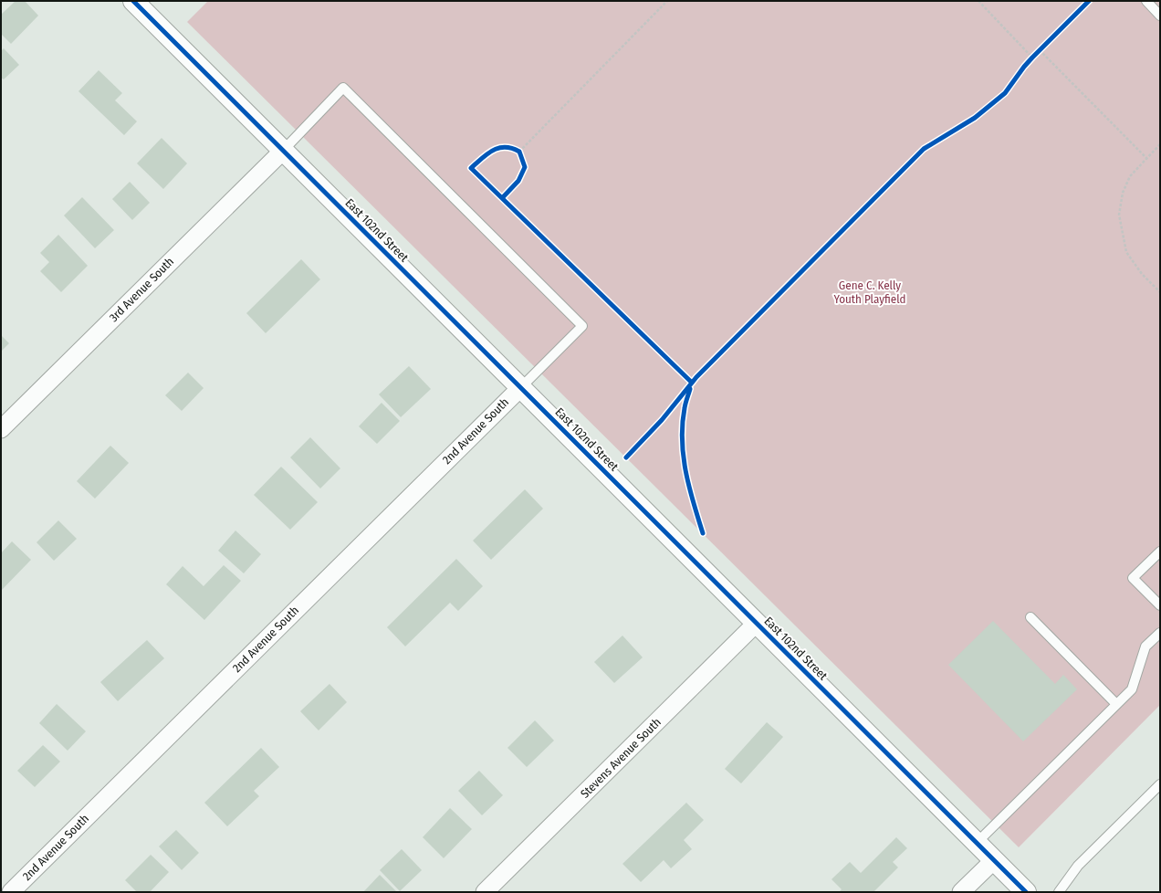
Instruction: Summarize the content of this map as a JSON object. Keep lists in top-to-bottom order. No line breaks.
{"streets":{"street":["East 102nd Street","3rd Avenue South","2nd Avenue South","Stevens Avenue South"]},"crossings":[["East 102nd Street","3rd Avenue South"],["East 102nd Street","2nd Avenue South"],["East 102nd Street","Stevens Avenue South"]],"parks":["Gene C. Kelly Youth Playfield"]}
